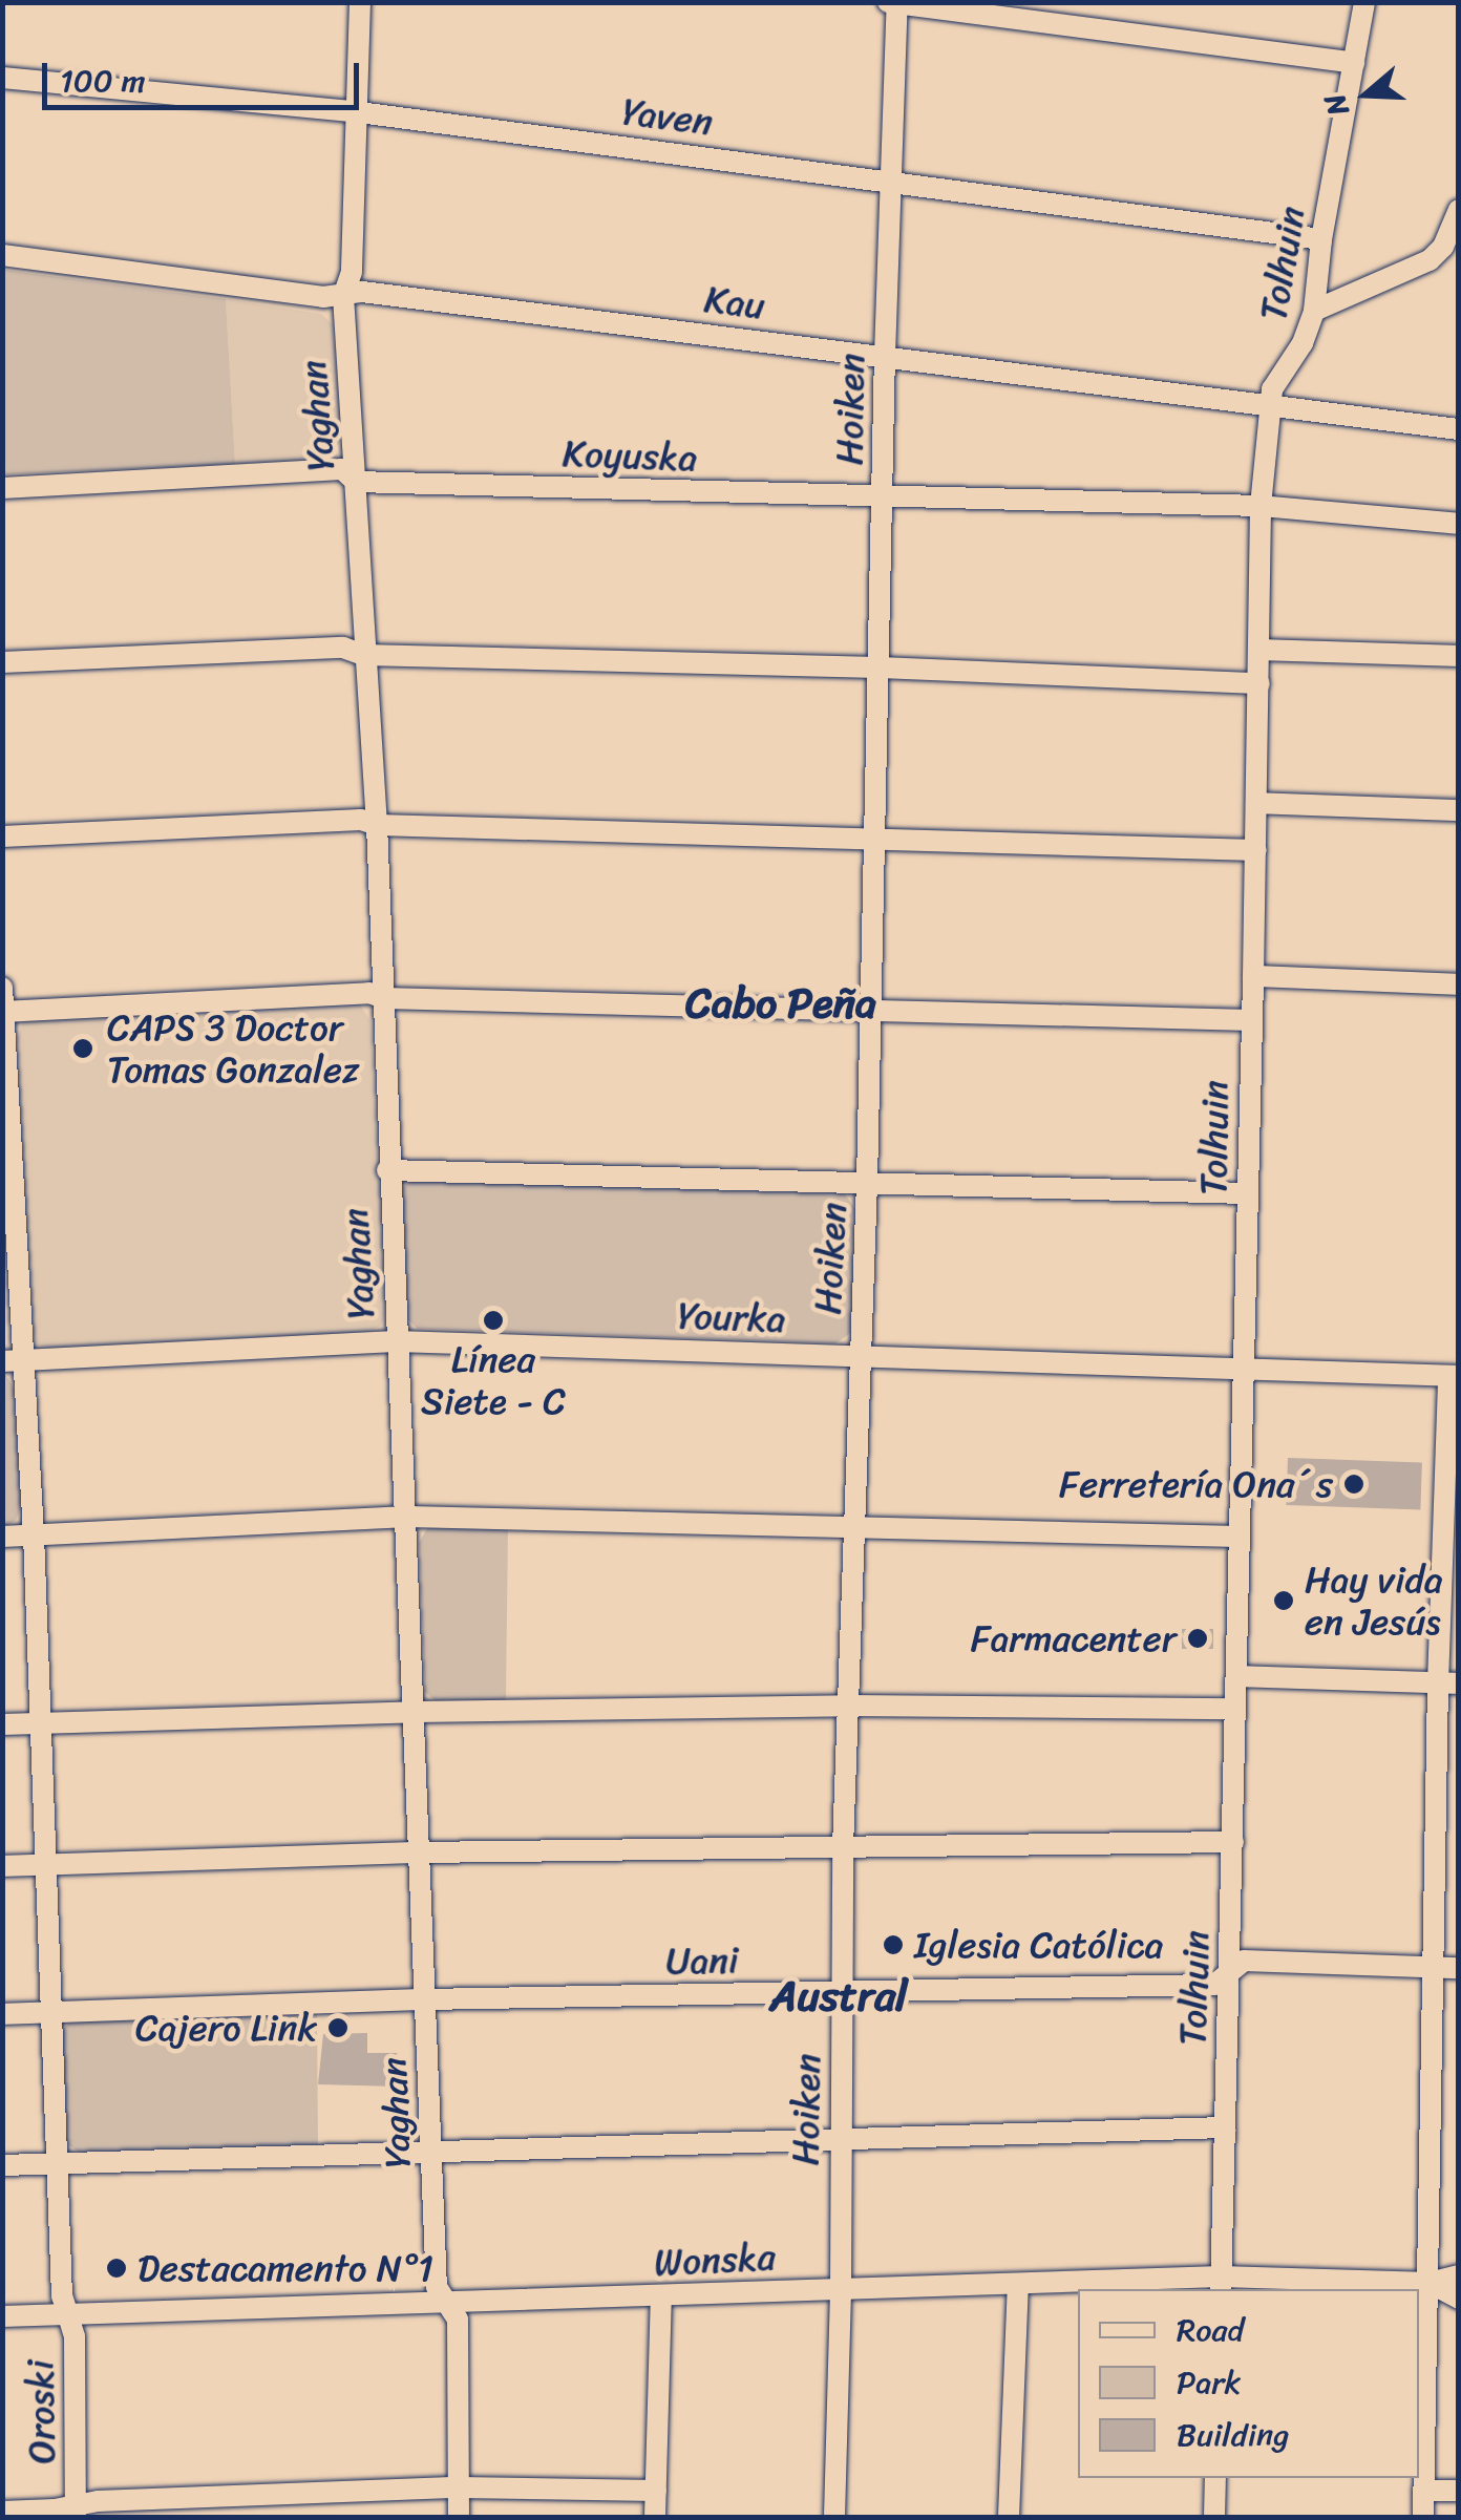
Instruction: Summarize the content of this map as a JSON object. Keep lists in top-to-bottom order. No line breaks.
{"streets":{"street":["Yaven","Tolhuin","Kau","Hoiken","Yaghan","Koyuska","Yourka","Uani","Wonska","Oroski"]},"crossings":[["Yaven","Tolhuin"],["Yaven","Hoiken"],["Yaven","Yaghan"],["Tolhuin","Kau"],["Tolhuin","Koyuska"],["Tolhuin","Yourka"],["Tolhuin","Uani"],["Tolhuin","Wonska"],["Kau","Hoiken"],["Kau","Yaghan"],["Hoiken","Koyuska"],["Hoiken","Yourka"],["Hoiken","Uani"],["Hoiken","Wonska"],["Yaghan","Koyuska"],["Yaghan","Yourka"],["Yaghan","Uani"],["Yaghan","Wonska"],["Yourka","Oroski"],["Uani","Oroski"],["Wonska","Oroski"]],"districts":["Cabo Peña","Austral"],"places":["CAPS 3 Doctor Tomas Gonzalez","Línea Siete - C","Ferretería Ona´s","Hay vida en Jesús","Farmacenter","Iglesia Católica","Cajero Link","Destacamento N°1"],"legend":["Road","Park","Building"],"scale_bar":"100 m","north":"left"}
